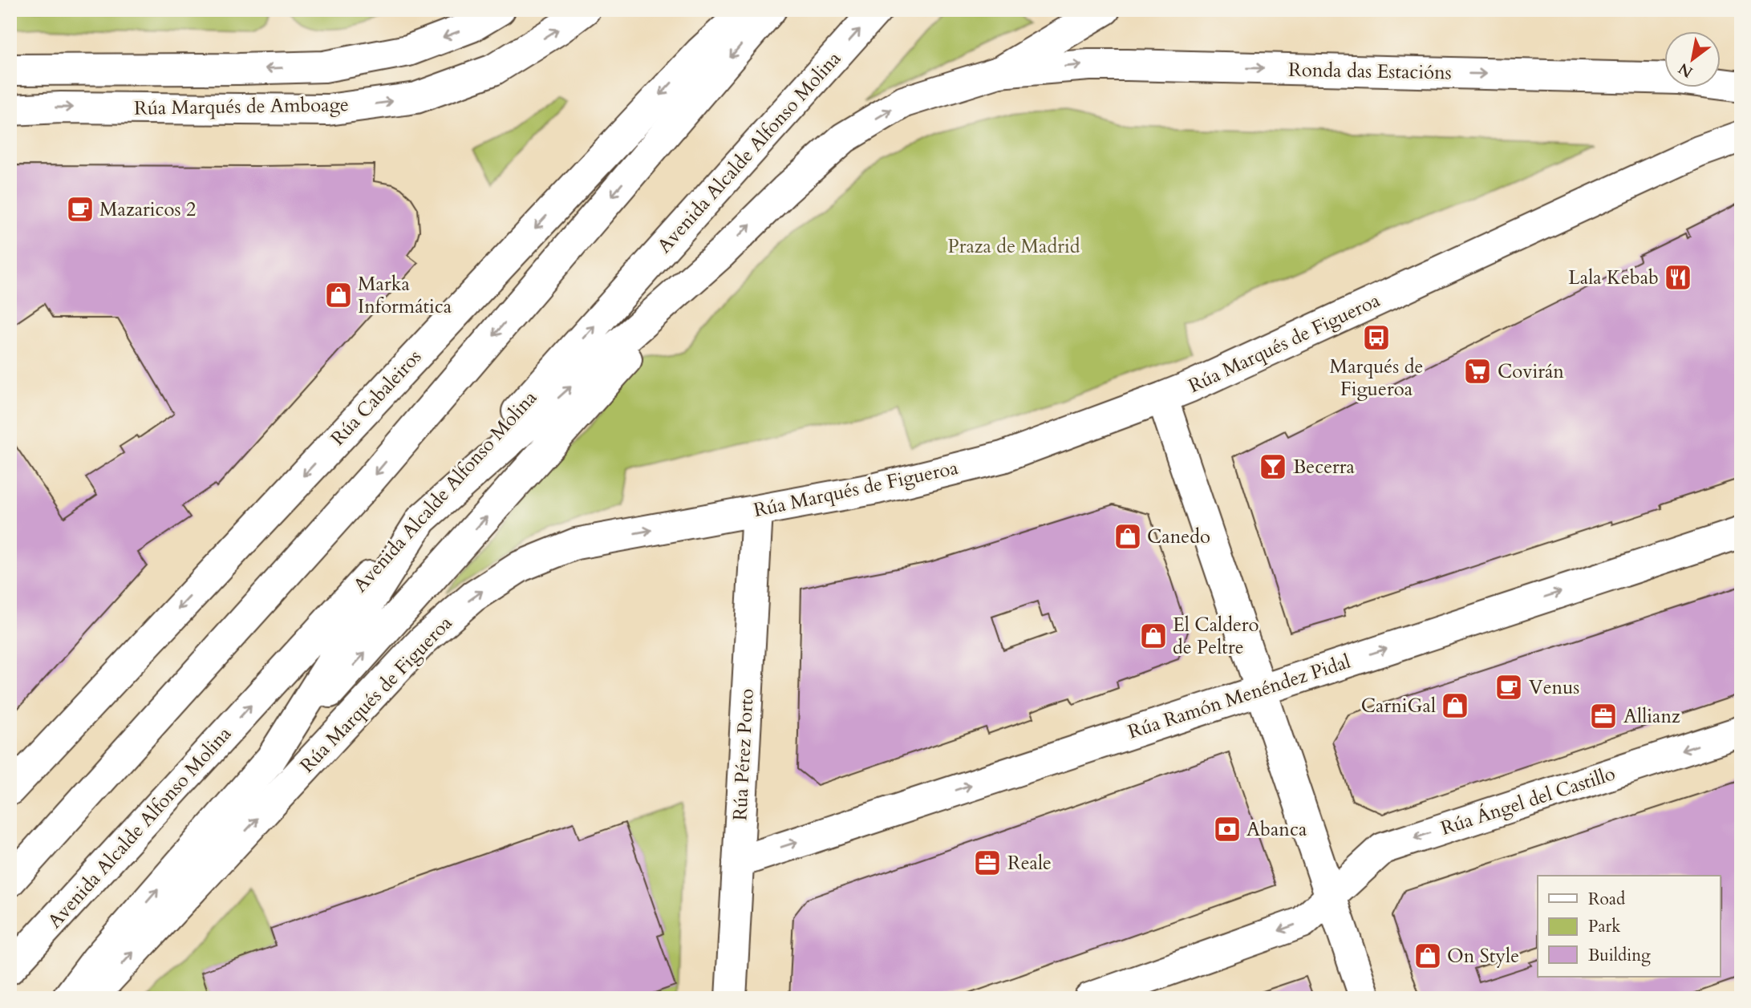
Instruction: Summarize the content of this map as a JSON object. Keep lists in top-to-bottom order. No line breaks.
{"streets":{"main road":["Ronda das Estacións","Rúa Marqués de Amboage","Avenida Alcalde Alfonso Molina","Rúa Marqués de Figueroa","Rúa Cabaleiros","Rúa Ramón Menéndez Pidal","Rúa Pérez Porto","Rúa Ángel del Castillo"]},"crossings":[["Rúa Marqués de Figueroa","Rúa Pérez Porto"],["Rúa Ramón Menéndez Pidal","Rúa Pérez Porto"]],"one_way":["Ronda das Estacións","Rúa Ramón Menéndez Pidal","Rúa Ángel del Castillo"],"parks":["Praza de Madrid"],"places":{"cafe":["Mazaricos 2","Venus"],"restaurant":["Lala Kebab"],"shop":["Marka Informática","Canedo","El Caldero de Peltre","CarniGal","On Style"],"bus stop":["Marqués de Figueroa"],"supermarket":["Covirán"],"bar":["Becerra"],"office":["Allianz","Reale"],"bank":["Abanca"]},"legend":["Road","Park","Building"],"north":"bottom left"}
